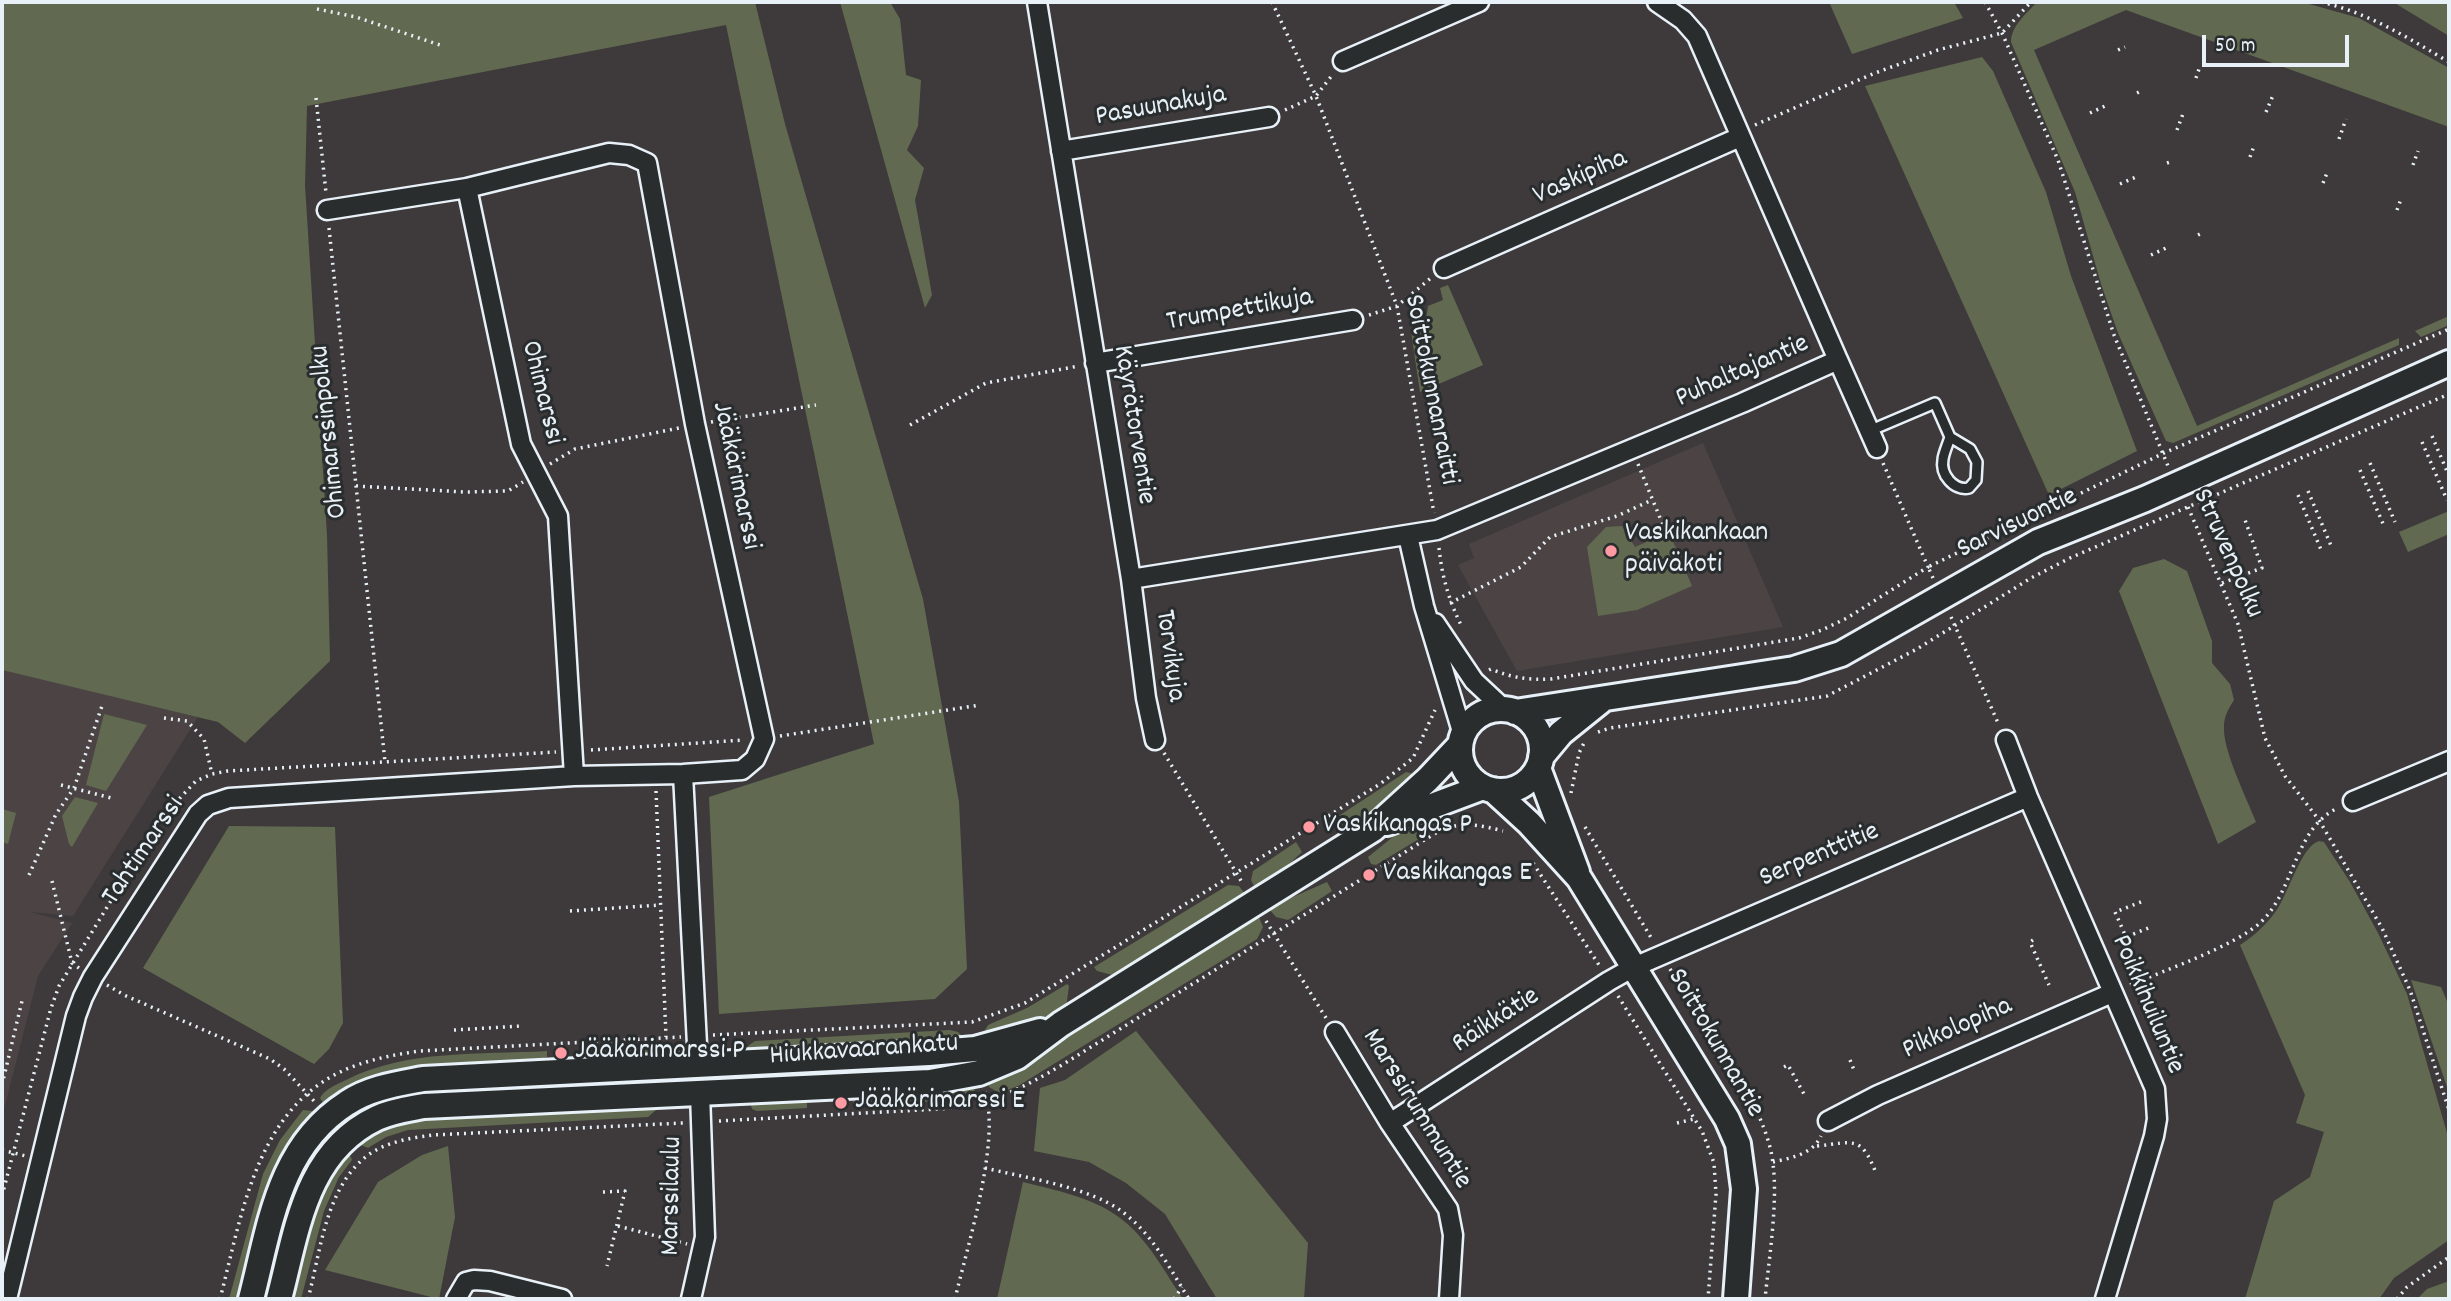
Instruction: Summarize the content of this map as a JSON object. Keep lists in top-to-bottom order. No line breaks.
{"streets":{"street":["Pasuunakuja","Vaskipiha","Trumpettikuja","Puhaltajantie","Ohimarssi","Käyrätorventie","Jääkärimarssi","Sarvisuontie","Torvikuja","Tahtimarssi","Serpenttitie","Poikkihuiluntie","Räikkätie","Pikkolopiha","Soittokunnantie","Hiukkavaarankatu","Marssirummuntie","Marssilaulu"],"path":["Soittokunnanraitti","Ohimarssinpolku","Struvenpolku"]},"crossings":[["Pasuunakuja","Käyrätorventie"],["Vaskipiha","Puhaltajantie"],["Trumpettikuja","Käyrätorventie"],["Puhaltajantie","Soittokunnanraitti"],["Ohimarssi","Jääkärimarssi"],["Ohimarssi","Tahtimarssi"],["Käyrätorventie","Torvikuja"],["Ohimarssinpolku","Jääkärimarssi"],["Sarvisuontie","Struvenpolku"],["Sarvisuontie","Soittokunnantie"],["Sarvisuontie","Hiukkavaarankatu"],["Serpenttitie","Poikkihuiluntie"],["Serpenttitie","Räikkätie"],["Serpenttitie","Soittokunnantie"],["Poikkihuiluntie","Pikkolopiha"],["Räikkätie","Soittokunnantie"],["Räikkätie","Marssirummuntie"],["Soittokunnantie","Hiukkavaarankatu"],["Hiukkavaarankatu","Marssilaulu"]],"places":["Vaskikankaan päiväkoti","Vaskikangas P","Vaskikangas E","Jääkärimarssi P","Jääkärimarssi E"],"scale_bar":"50 m"}
